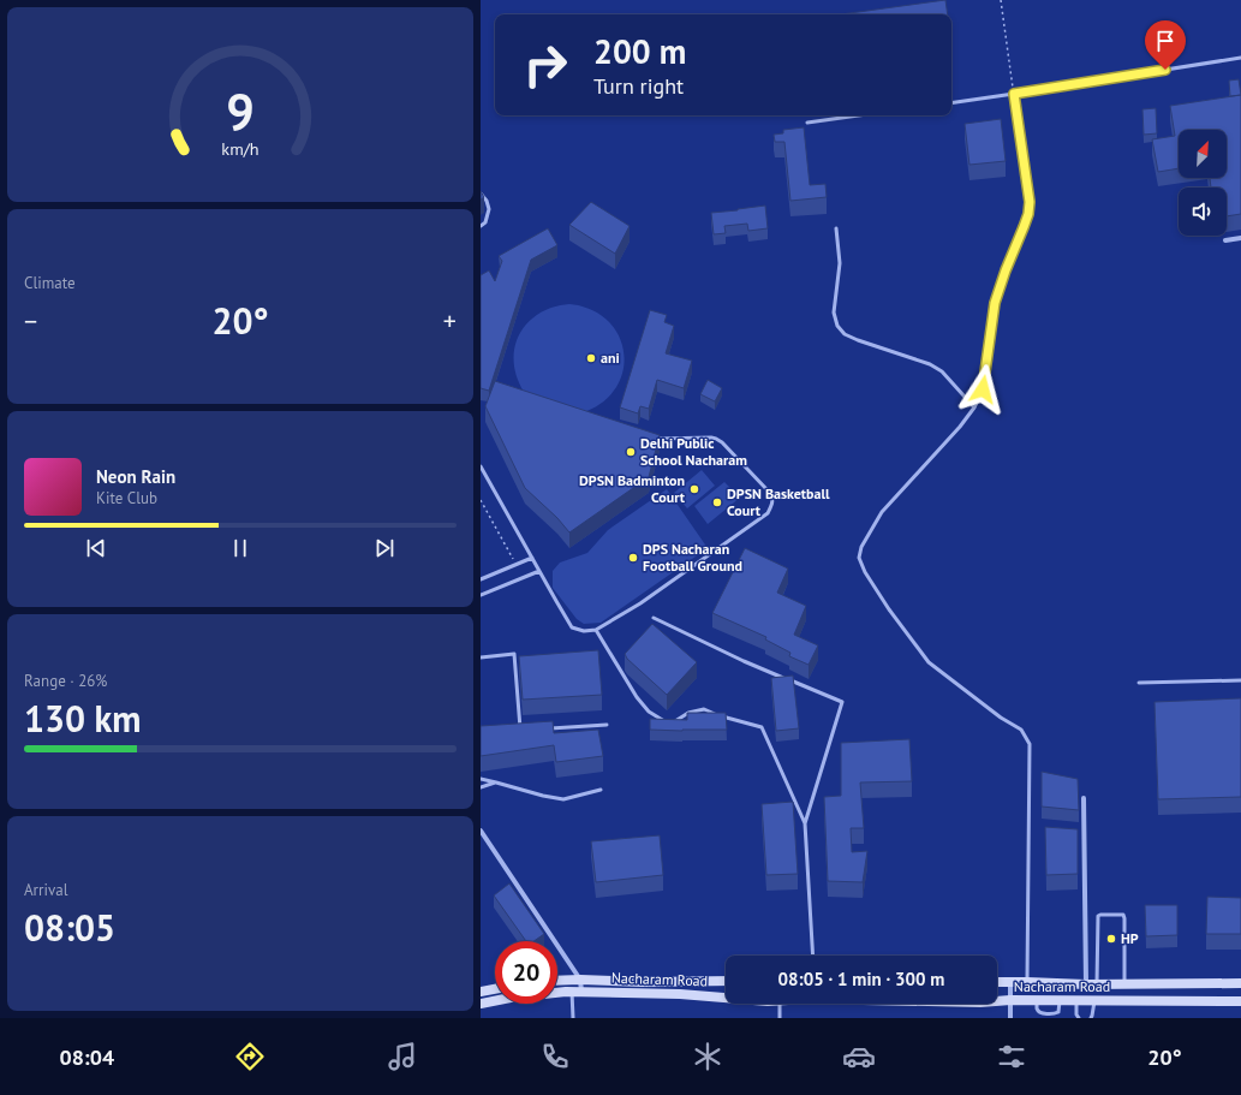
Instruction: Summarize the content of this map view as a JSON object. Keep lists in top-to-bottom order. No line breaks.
{"streets":{"main road":["Nacharam Road"]},"places":["ani","Delhi Public School Nacharam","DPSN Badminton Court","DPSN Basketball Court","DPS Nacharan Football Ground","HP"],"north":"top right","page":{"turn":["200 m","Turn right"],"tile":["Climate",["Range · 26%","130 km"],["Arrival","08:05"]],"heat":["−","20°","+"],"song":["Neon Rain","Kite Club"],"limit":"20","trip":"08:05 · 1 min · 300 m","tabs":["08:04","20°"],"gauge":["9","km/h"]}}
